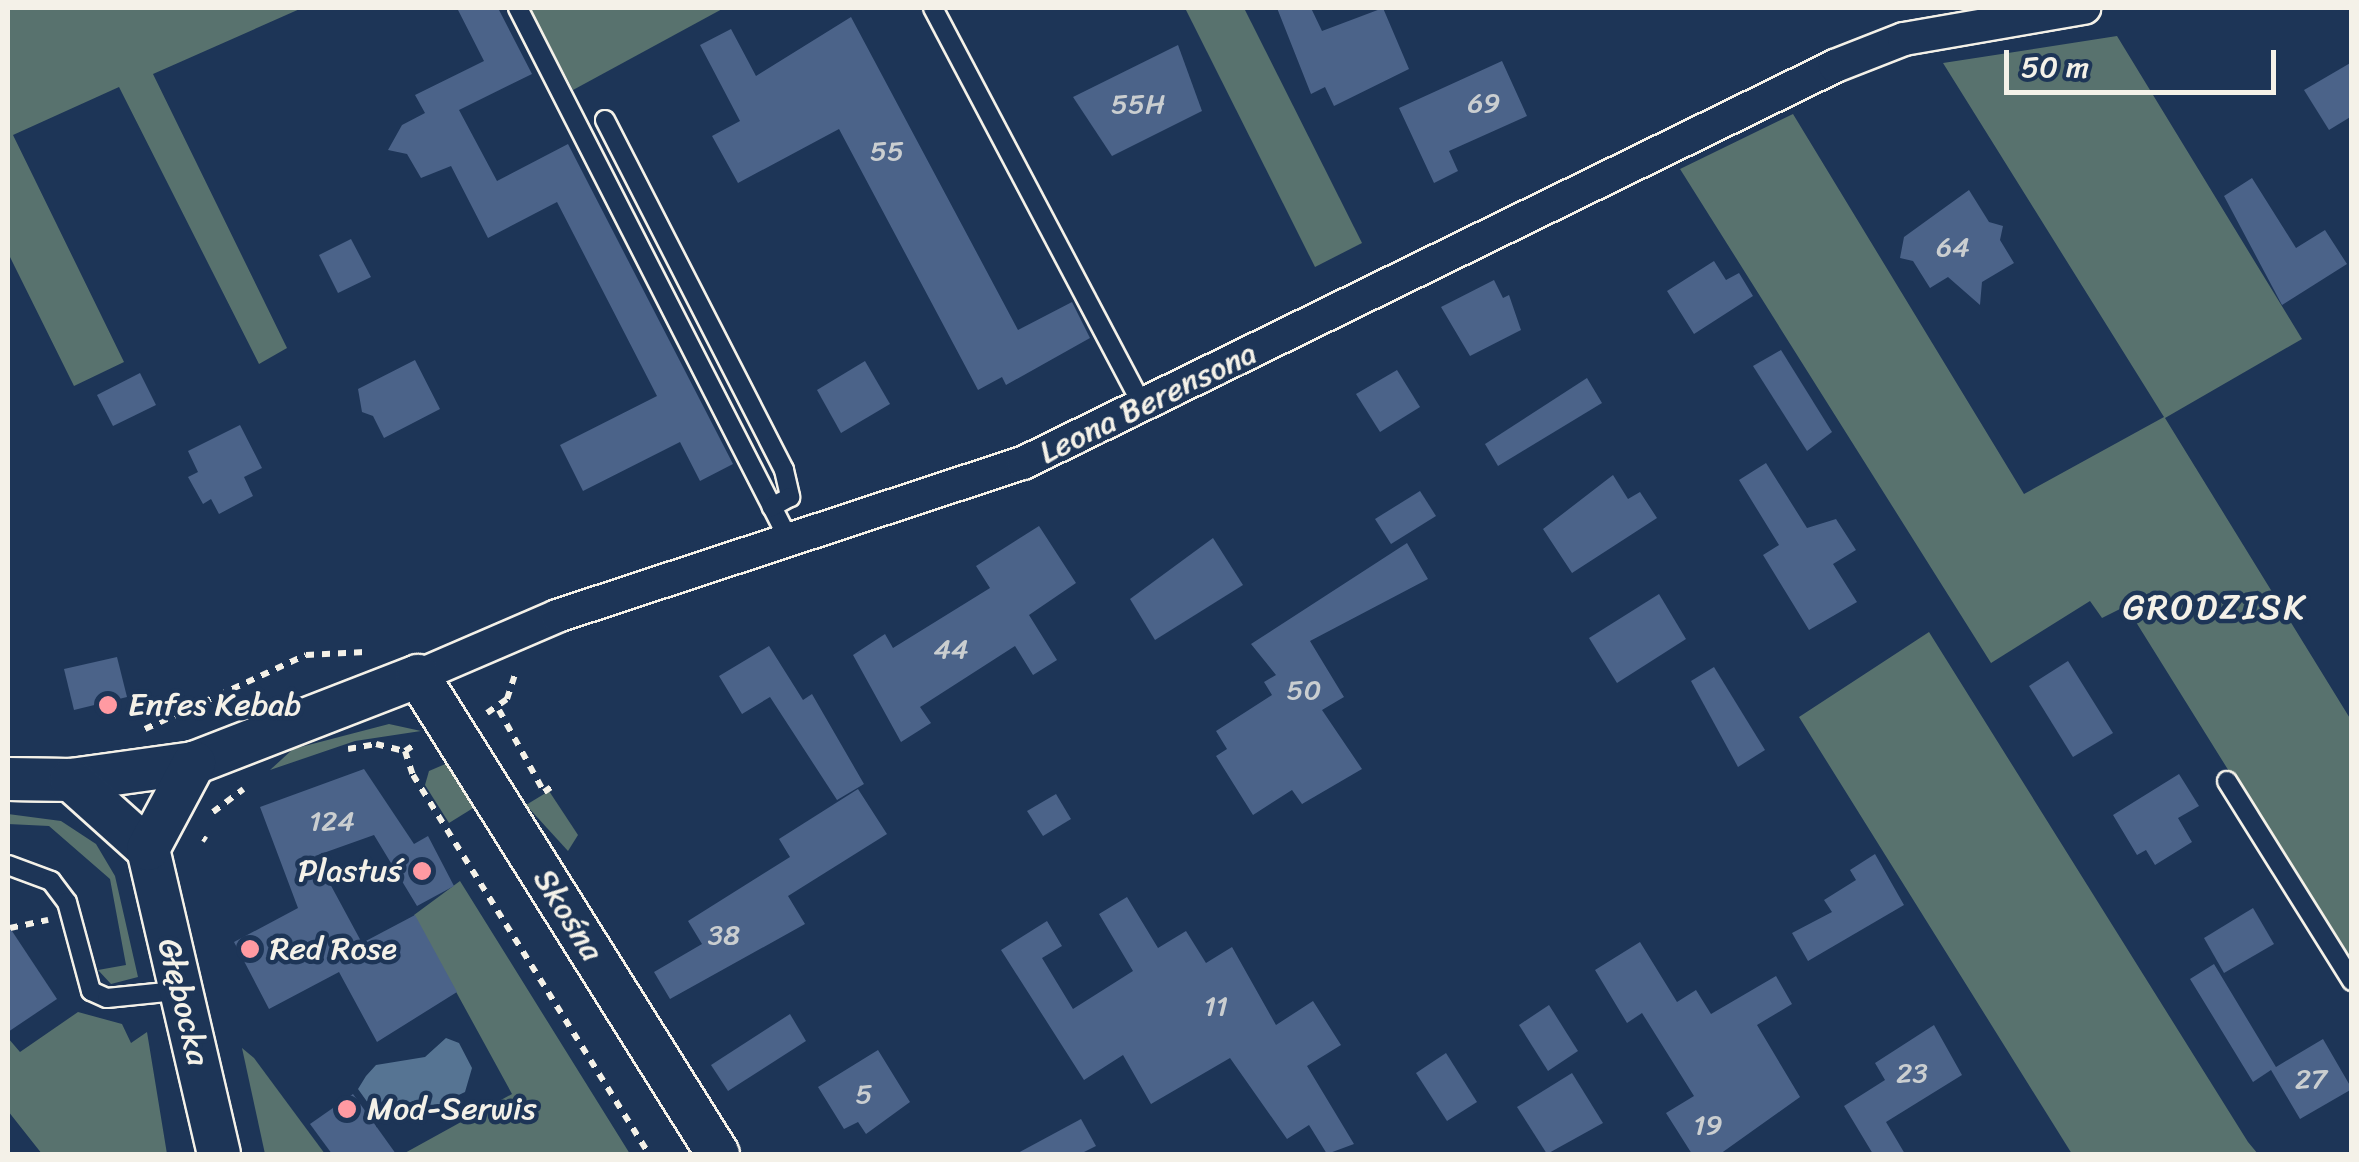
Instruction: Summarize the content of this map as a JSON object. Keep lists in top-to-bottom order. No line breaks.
{"streets":{"street":["Leona Berensona","Skośna","Głębocka"]},"crossings":[["Leona Berensona","Skośna"]],"districts":["GRODZISK"],"places":["Enfes Kebab","Plastuś","Red Rose","Mod-Serwis"],"house_numbers":["69","55H","55","64","44","50","124","38","11","23","27","5","19"],"scale_bar":"50 m"}
